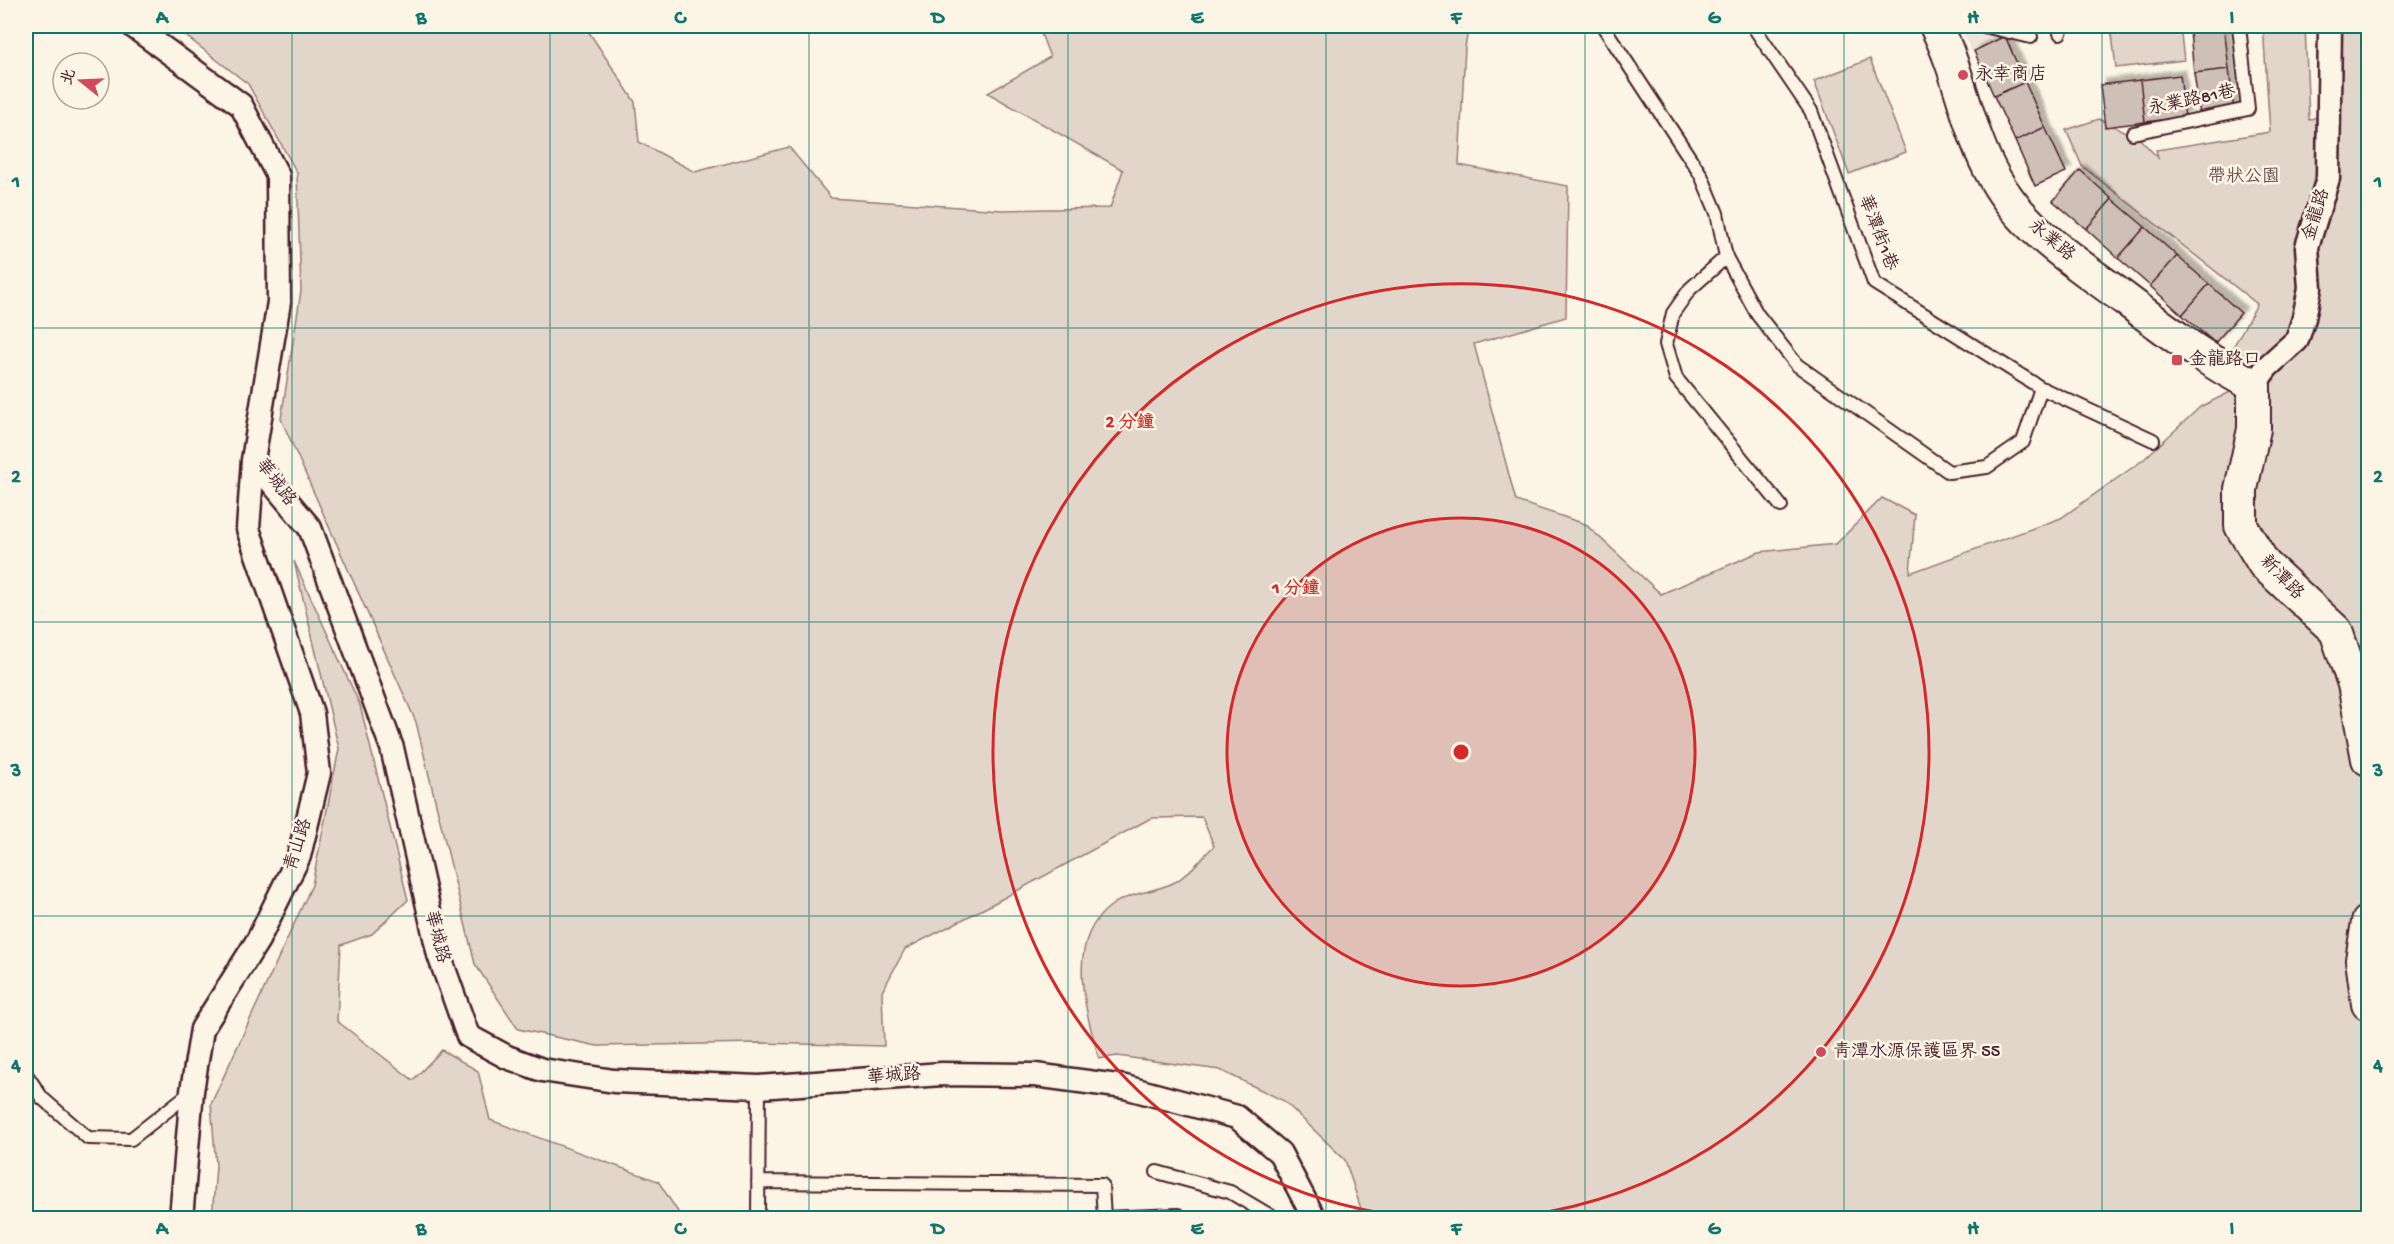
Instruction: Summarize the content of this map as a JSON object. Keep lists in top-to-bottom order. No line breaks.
{"streets":{"street":["金龍路","永業路","華城路","新潭路","青山路"],"lane":["永業路81巷","華潭街1巷"]},"crossings":[["金龍路","永業路"],["金龍路","新潭路"],["永業路","新潭路"],["華城路","青山路"]],"parks":["帶狀公園"],"places":{"other":["永幸商店","青潭水源保護區界 55"],"transit":["金龍路口"]},"north":"left","grid":{"columns":["A","B","C","D","E","F","G","H","I"],"rows":["1","2","3","4"]},"rings":["2 分鐘","1 分鐘"]}
